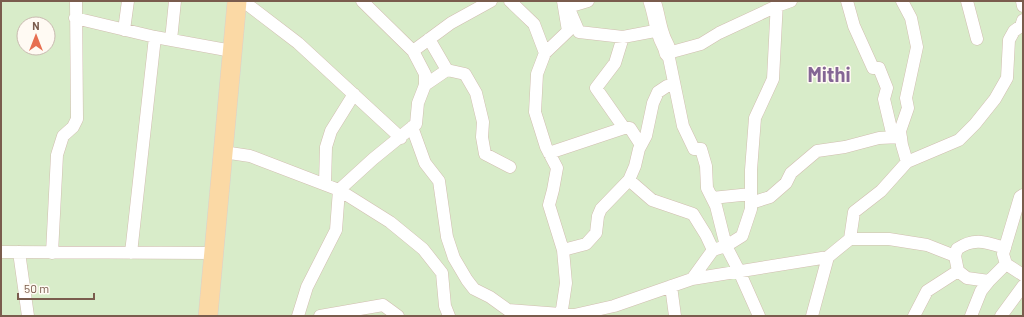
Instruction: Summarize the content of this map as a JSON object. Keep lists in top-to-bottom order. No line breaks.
{"districts":["Mithi"],"scale_bar":"50 m","north":"top"}
